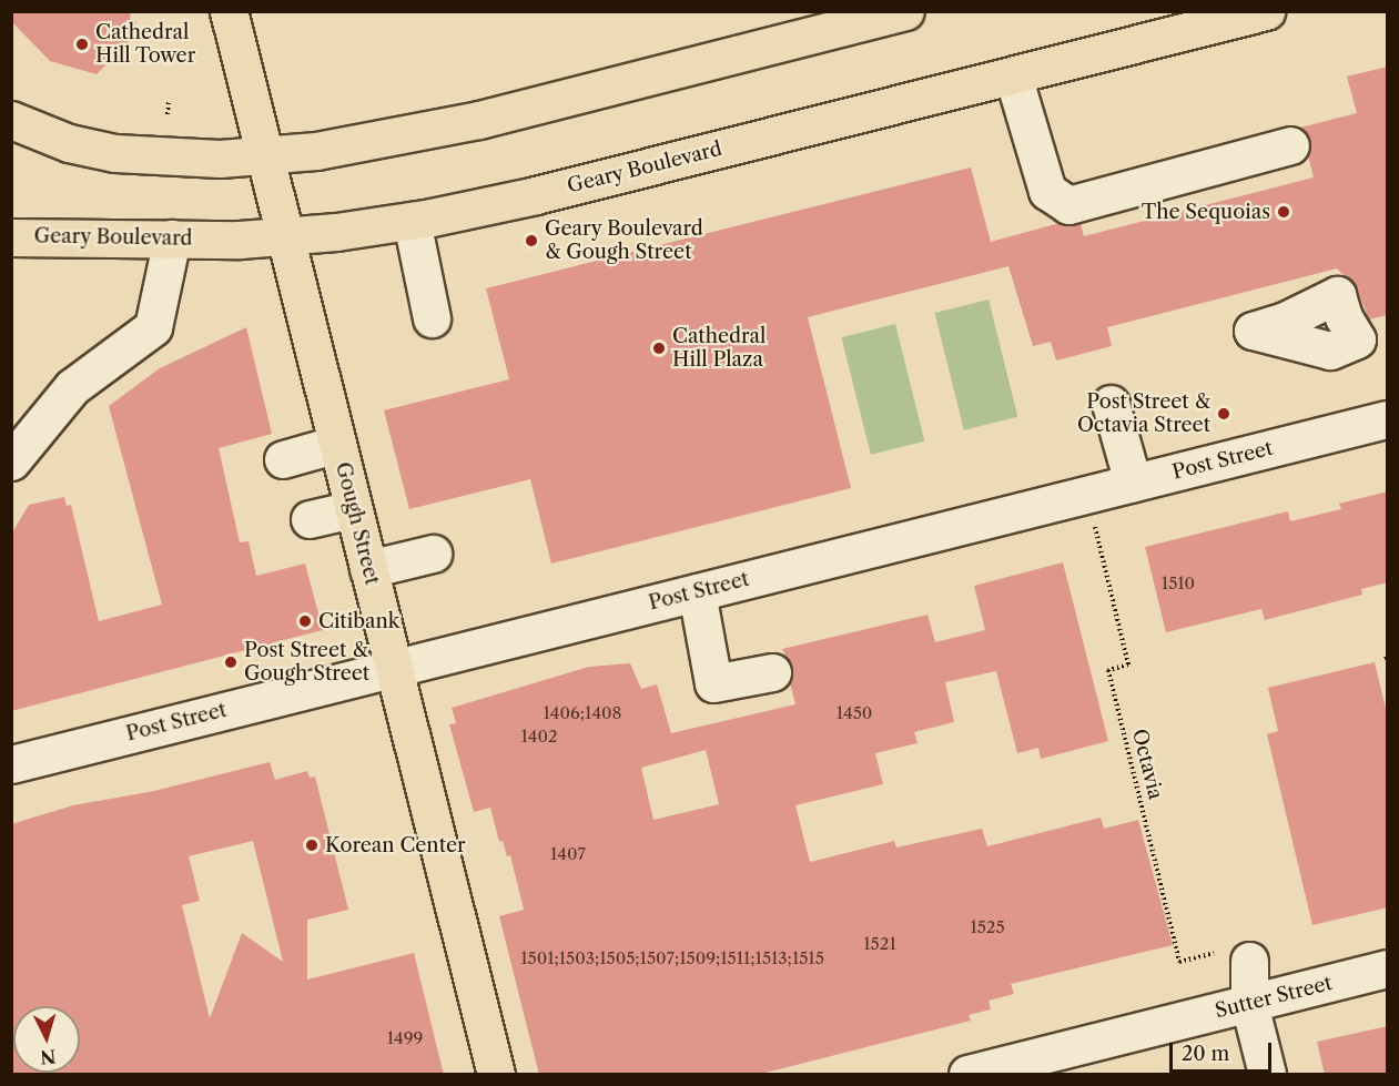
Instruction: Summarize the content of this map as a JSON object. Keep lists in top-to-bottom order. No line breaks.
{"streets":{"main road":["Geary Boulevard","Gough Street"],"street":["Post Street","Sutter Street"],"path":["Octavia"]},"crossings":[["Geary Boulevard","Gough Street"],["Post Street","Gough Street"],["Post Street","Octavia"],["Octavia","Sutter Street"]],"places":["Cathedral Hill Tower","The Sequoias","Geary Boulevard & Gough Street","Cathedral Hill Plaza","Post Street & Octavia Street","Citibank","Post Street & Gough Street","Korean Center"],"house_numbers":["1510","1406;1408","1450","1402","1407","1525","1521","1501;1503;1505;1507;1509;1511;1513;1515","1499"],"scale_bar":"20 m","north":"bottom"}
